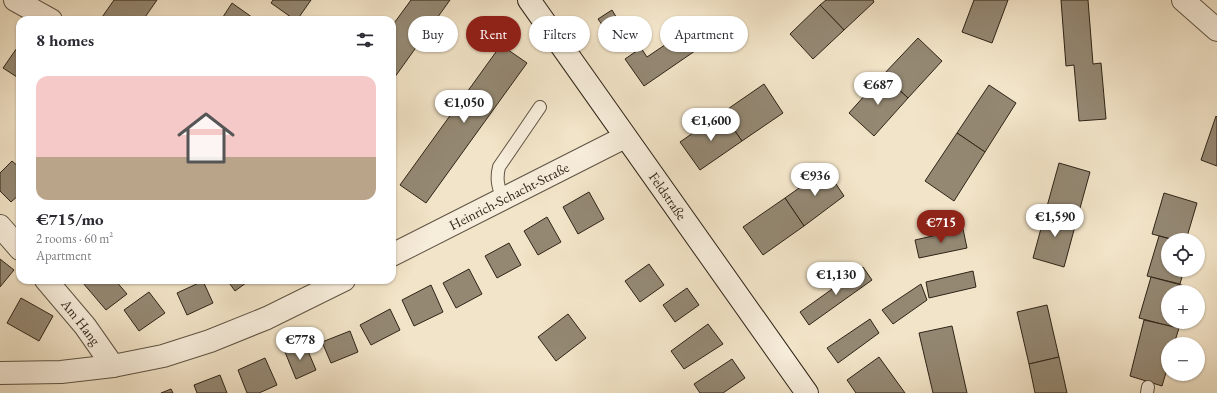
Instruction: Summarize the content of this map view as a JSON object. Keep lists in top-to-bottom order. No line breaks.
{"streets":{"street":["Heinrich-Schacht-Straße","Feldstraße","Am Hang"]},"crossings":[["Heinrich-Schacht-Straße","Feldstraße"]],"page":{"chip":["Buy","Rent","Filters","New","Apartment"],"heading":"8 homes","list":[{"name":"€715/mo","note":"2 rooms · 60 m² · Apartment"}],"price":["€687","€1,050","€1,600","€936","€1,590","€715","€1,130","€778"],"map_buttons":["+","−"]}}
